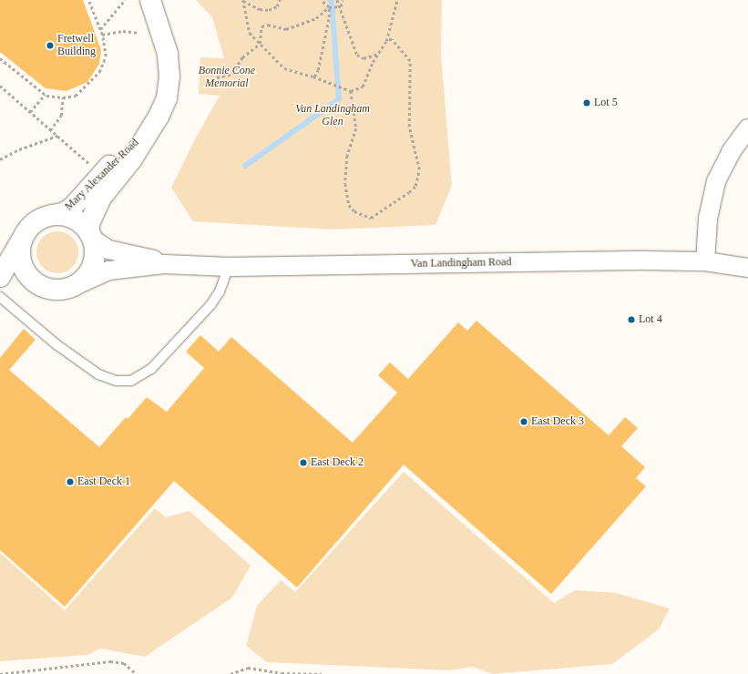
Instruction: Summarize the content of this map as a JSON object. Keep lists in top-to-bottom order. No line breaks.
{"streets":{"street":["Mary Alexander Road","Van Landingham Road"]},"crossings":[["Mary Alexander Road","Van Landingham Road"]],"parks":["Bonnie Cone Memorial","Van Landingham Glen"],"places":["Fretwell Building","Lot 5","Lot 4","East Deck 3","East Deck 2","East Deck 1"]}
